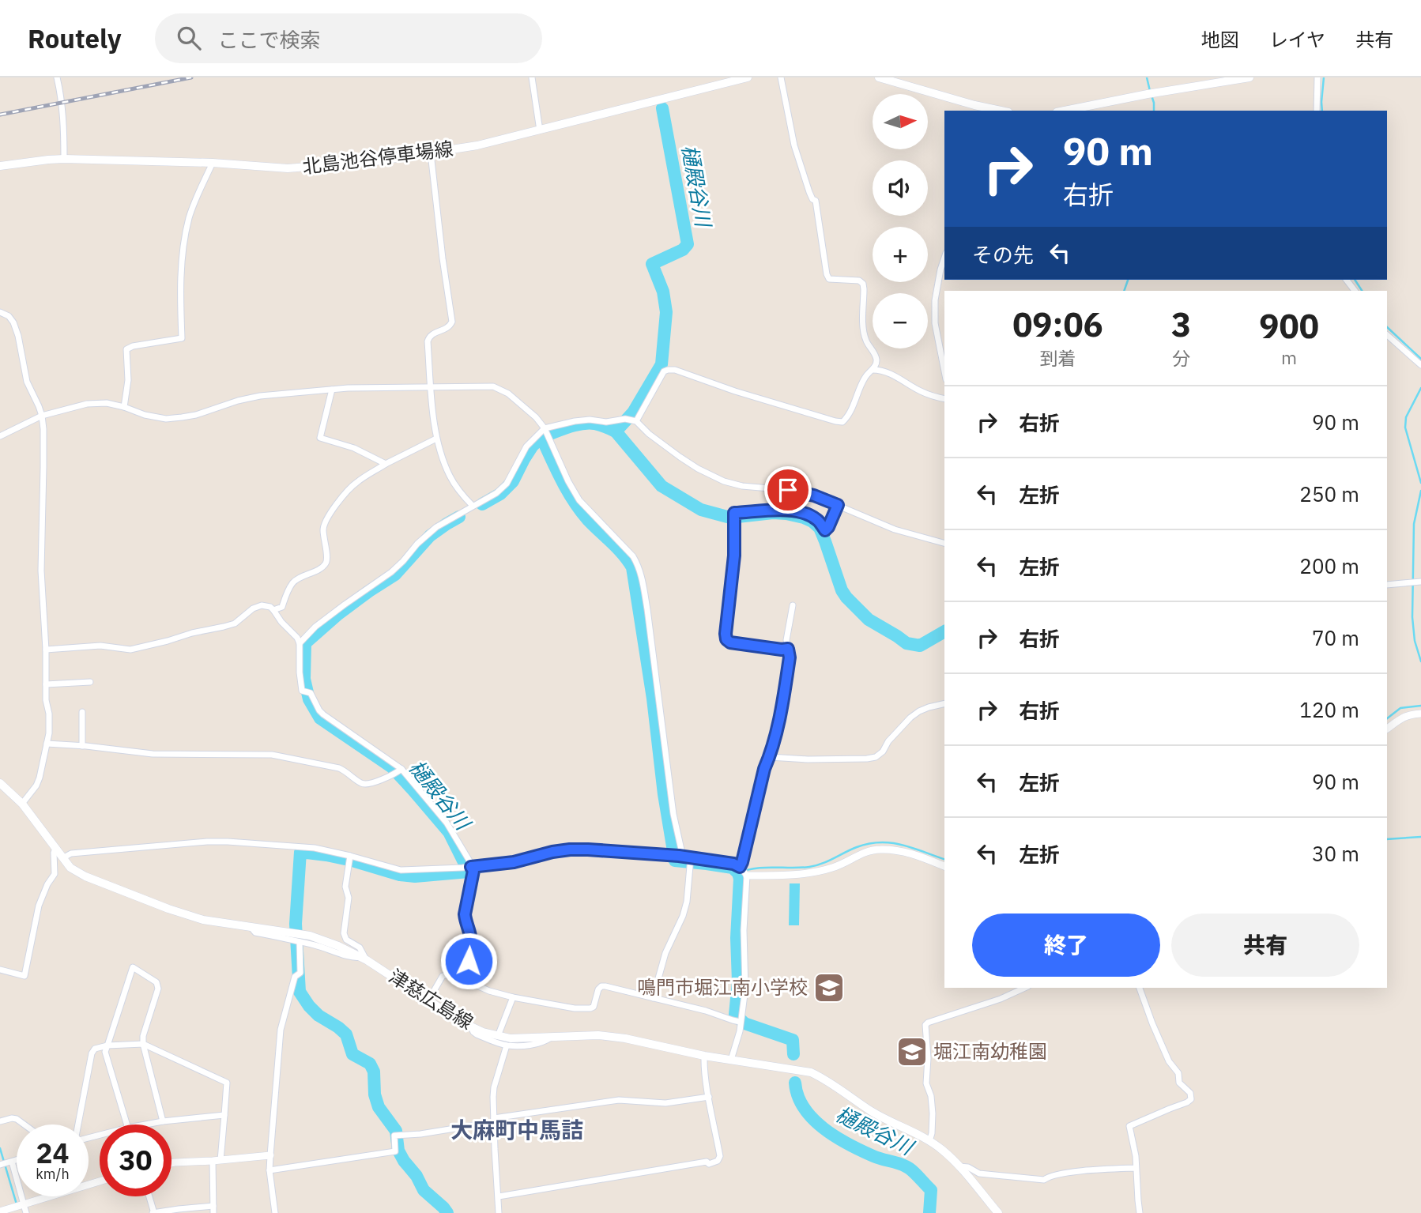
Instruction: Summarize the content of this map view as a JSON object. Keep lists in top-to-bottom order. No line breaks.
{"streets":{"main road":["北島池谷停車場線","津慈広島線"]},"districts":["大麻町中馬詰"],"water":["樋殿谷川"],"places":{"school or university":["鳴門市堀江南小学校","堀江南幼稚園"]},"north":"right","page":{"header":"Routely","search":"ここで検索","nav":["地図","レイヤ","共有"],"map_buttons":["+","−"],"turn":["90 m","右折"],"then":"その先","eta":["09:06","到着","3","分","900","m"],"list":[{"name":"右折","value":"90 m"},{"name":"左折","value":"250 m"},{"name":"左折","value":"200 m"},{"name":"右折","value":"70 m"},{"name":"右折","value":"120 m"},{"name":"左折","value":"90 m"},{"name":"左折","value":"30 m"}],"buttons":["終了","共有"],"speed":"24 km/h","limit":"30"}}
